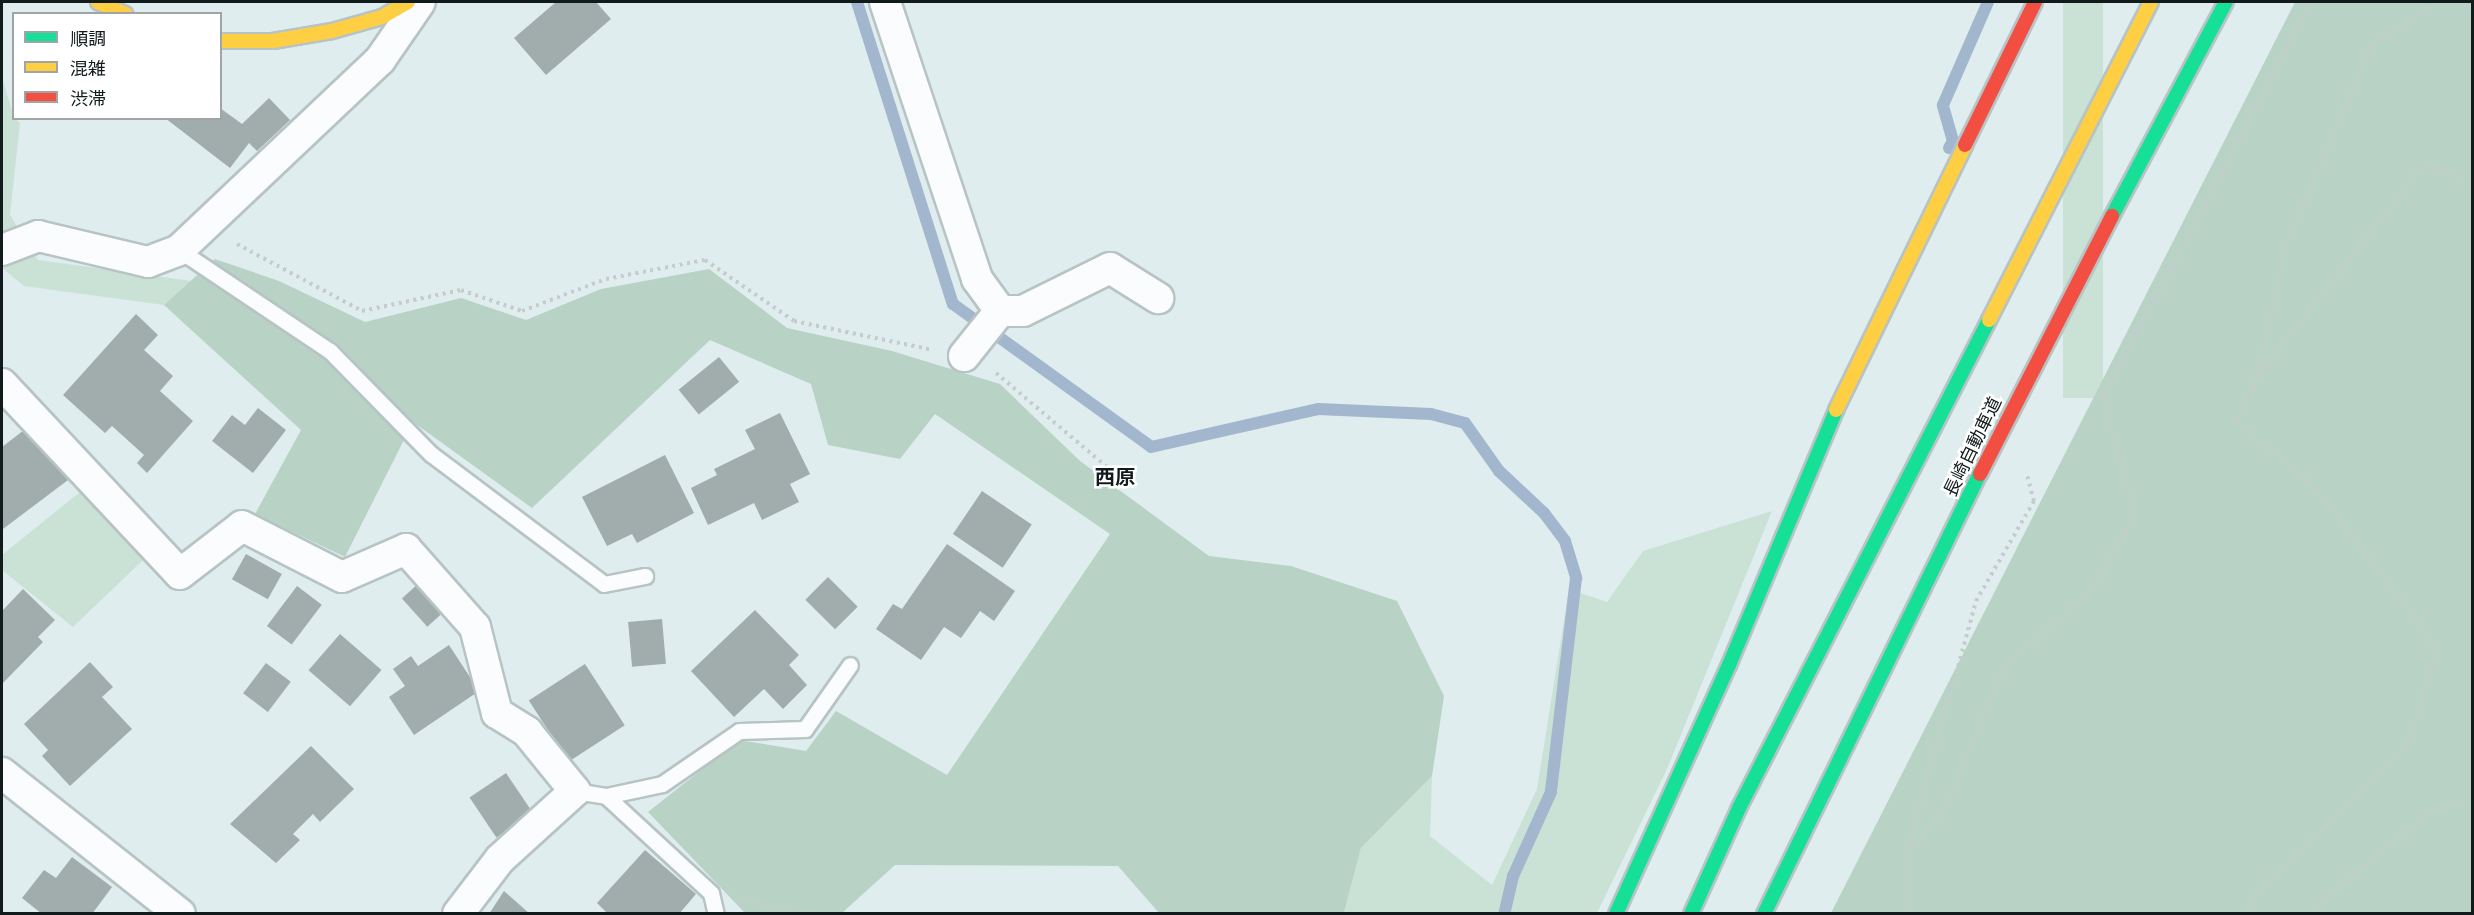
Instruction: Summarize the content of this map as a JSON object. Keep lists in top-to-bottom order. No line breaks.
{"streets":{"main road":["長崎自動車道"]},"districts":["西原"],"legend":["順調","混雑","渋滞"]}
